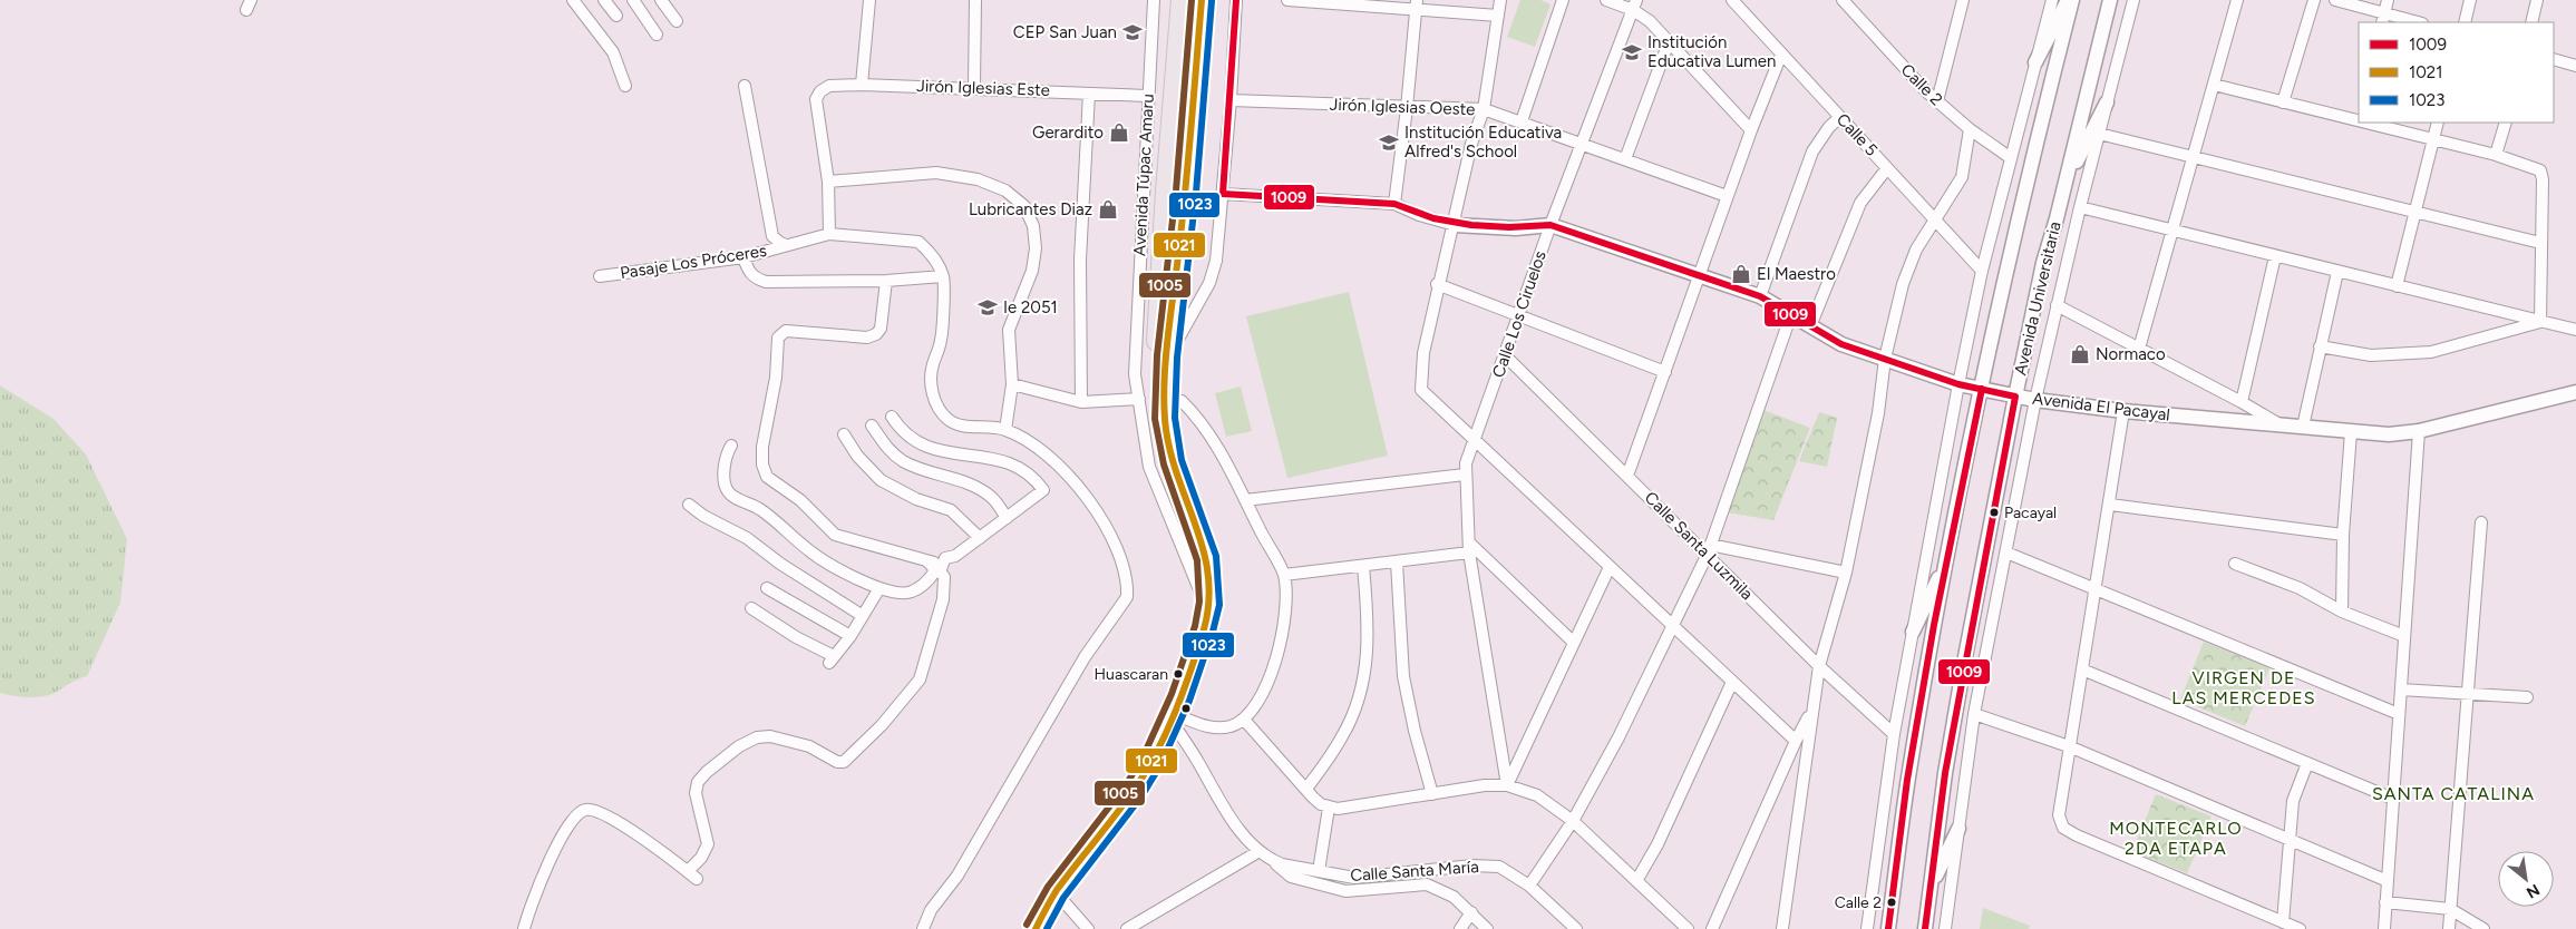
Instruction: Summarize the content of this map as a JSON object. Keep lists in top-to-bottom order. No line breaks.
{"streets":{"highway":["Avenida Túpac Amaru"],"street":["Calle 2","Jirón Iglesias Este","Jirón Iglesias Oeste","Calle 5","Pasaje Los Próceres","Avenida Universitaria","Calle Los Ciruelos","Avenida El Pacayal","Calle Santa Luzmila","Calle Santa María"]},"crossings":[["Jirón Iglesias Este","Avenida Túpac Amaru"],["Jirón Iglesias Oeste","Calle Los Ciruelos"],["Avenida Túpac Amaru","Calle Santa María"],["Avenida Universitaria","Avenida El Pacayal"],["Calle Los Ciruelos","Avenida El Pacayal"],["Calle Los Ciruelos","Calle Santa Luzmila"]],"districts":["VIRGEN DE LAS MERCEDES","SANTA CATALINA","MONTECARLO 2DA ETAPA"],"places":{"school or university":["CEP San Juan","Institución Educativa Lumen","Institución Educativa Alfred's School","Ie 2051"],"shop":["Gerardito","Lubricantes Diaz","El Maestro","Normaco"],"other":["Pacayal","Huascaran","Calle 2"]},"lines":["transit line 1009","transit line 1021","transit line 1005","transit line 1023"],"legend":["1009","1021","1023"],"north":"bottom right"}
